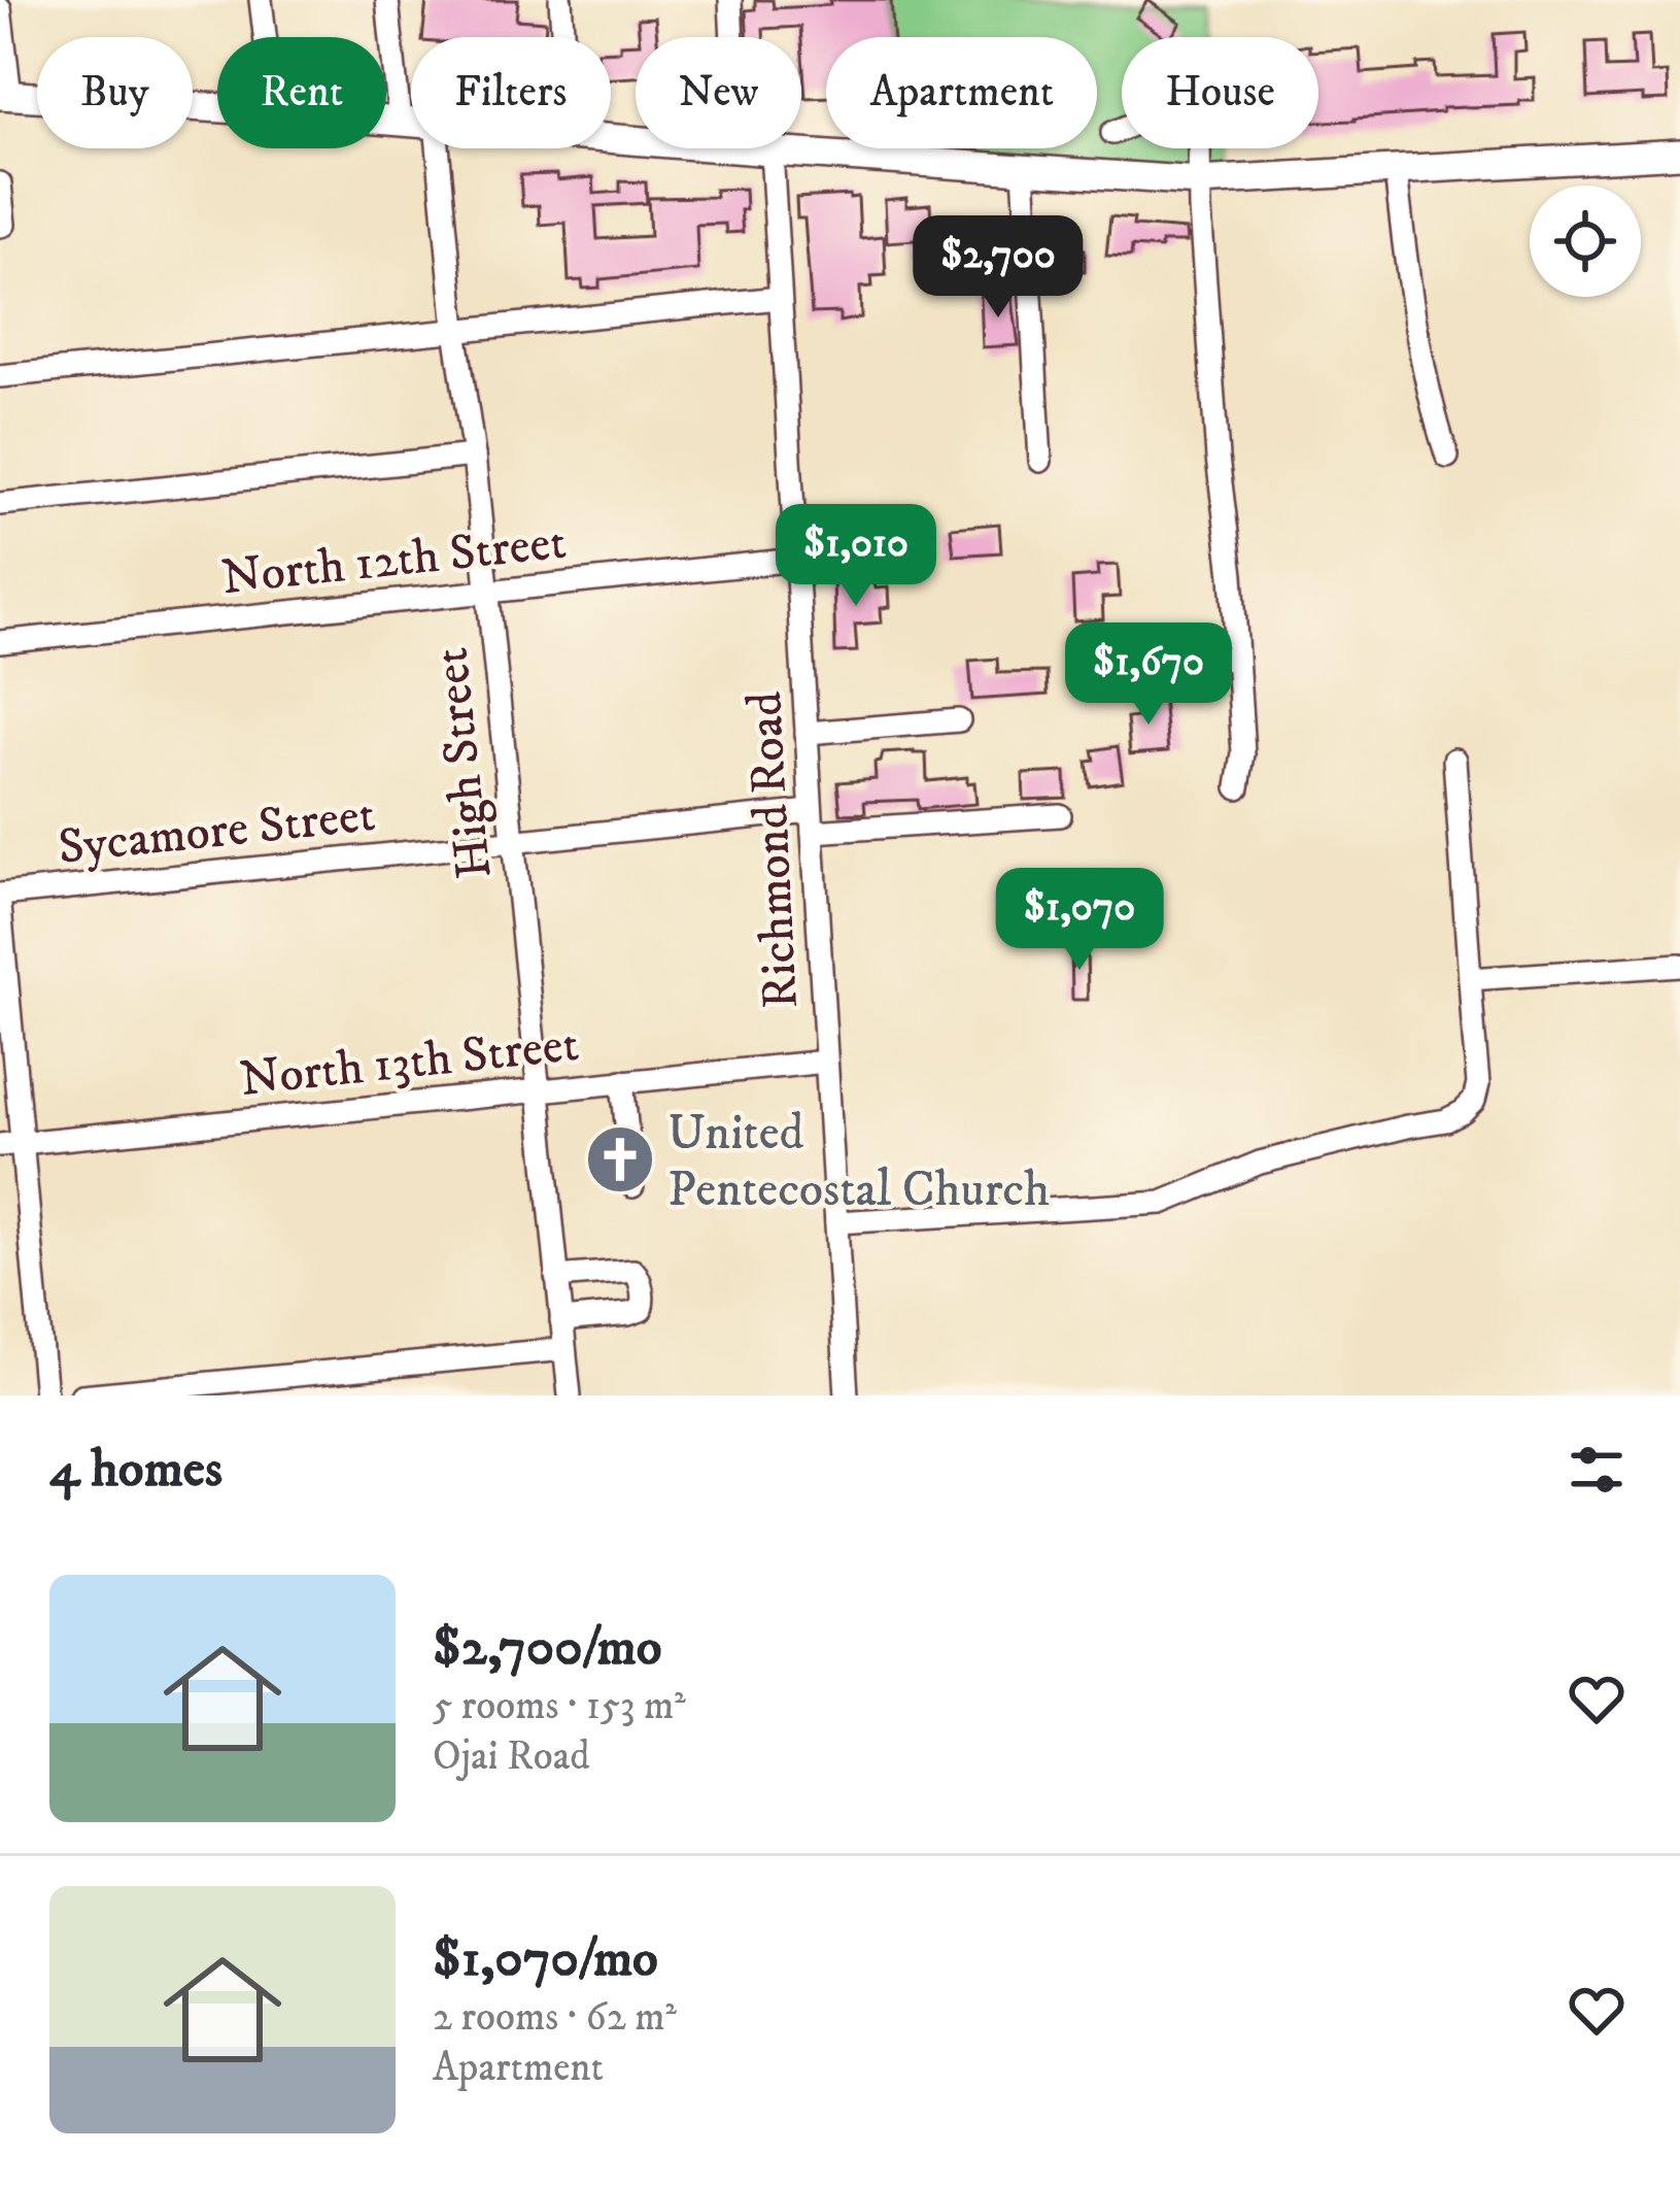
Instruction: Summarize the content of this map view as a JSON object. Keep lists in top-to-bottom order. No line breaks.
{"streets":{"street":["North 12th Street","High Street","Sycamore Street","Richmond Road","North 13th Street"]},"crossings":[["North 12th Street","High Street"],["North 12th Street","Richmond Road"],["High Street","Sycamore Street"],["High Street","North 13th Street"],["Sycamore Street","Richmond Road"],["Richmond Road","North 13th Street"]],"places":{"church":["United Pentecostal Church"]},"page":{"chip":["Buy","Rent","Filters","New","Apartment","House"],"price":["$2,700","$1,010","$1,670","$1,070"],"heading":"4 homes","list":[{"name":"$2,700/mo","note":"5 rooms · 153 m² · Ojai Road"},{"name":"$1,070/mo","note":"2 rooms · 62 m² · Apartment"}]}}
